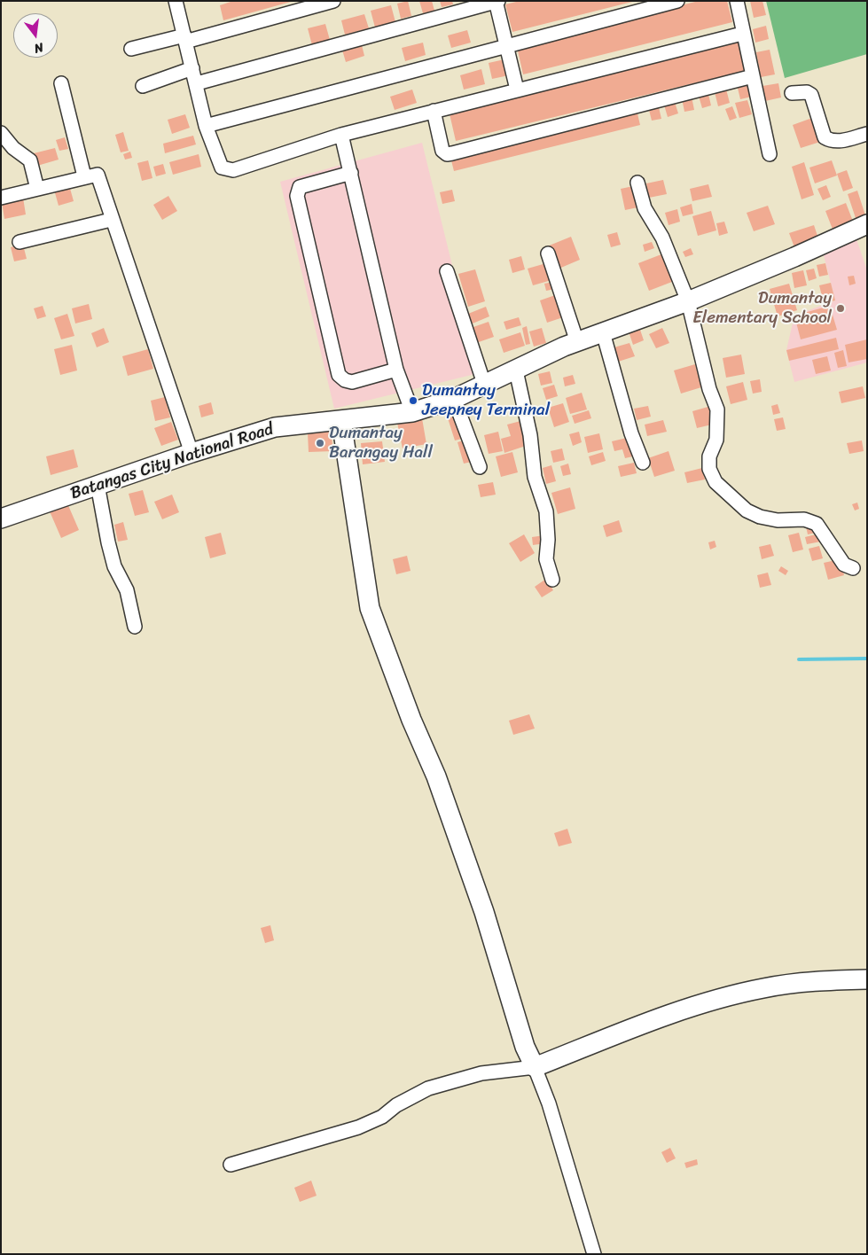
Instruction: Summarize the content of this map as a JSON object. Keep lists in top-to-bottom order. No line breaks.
{"streets":{"street":["Batangas City National Road"]},"places":["Dumantay Elementary School","Dumantay Jeepney Terminal","Dumantay Barangay Hall"],"north":"bottom"}
